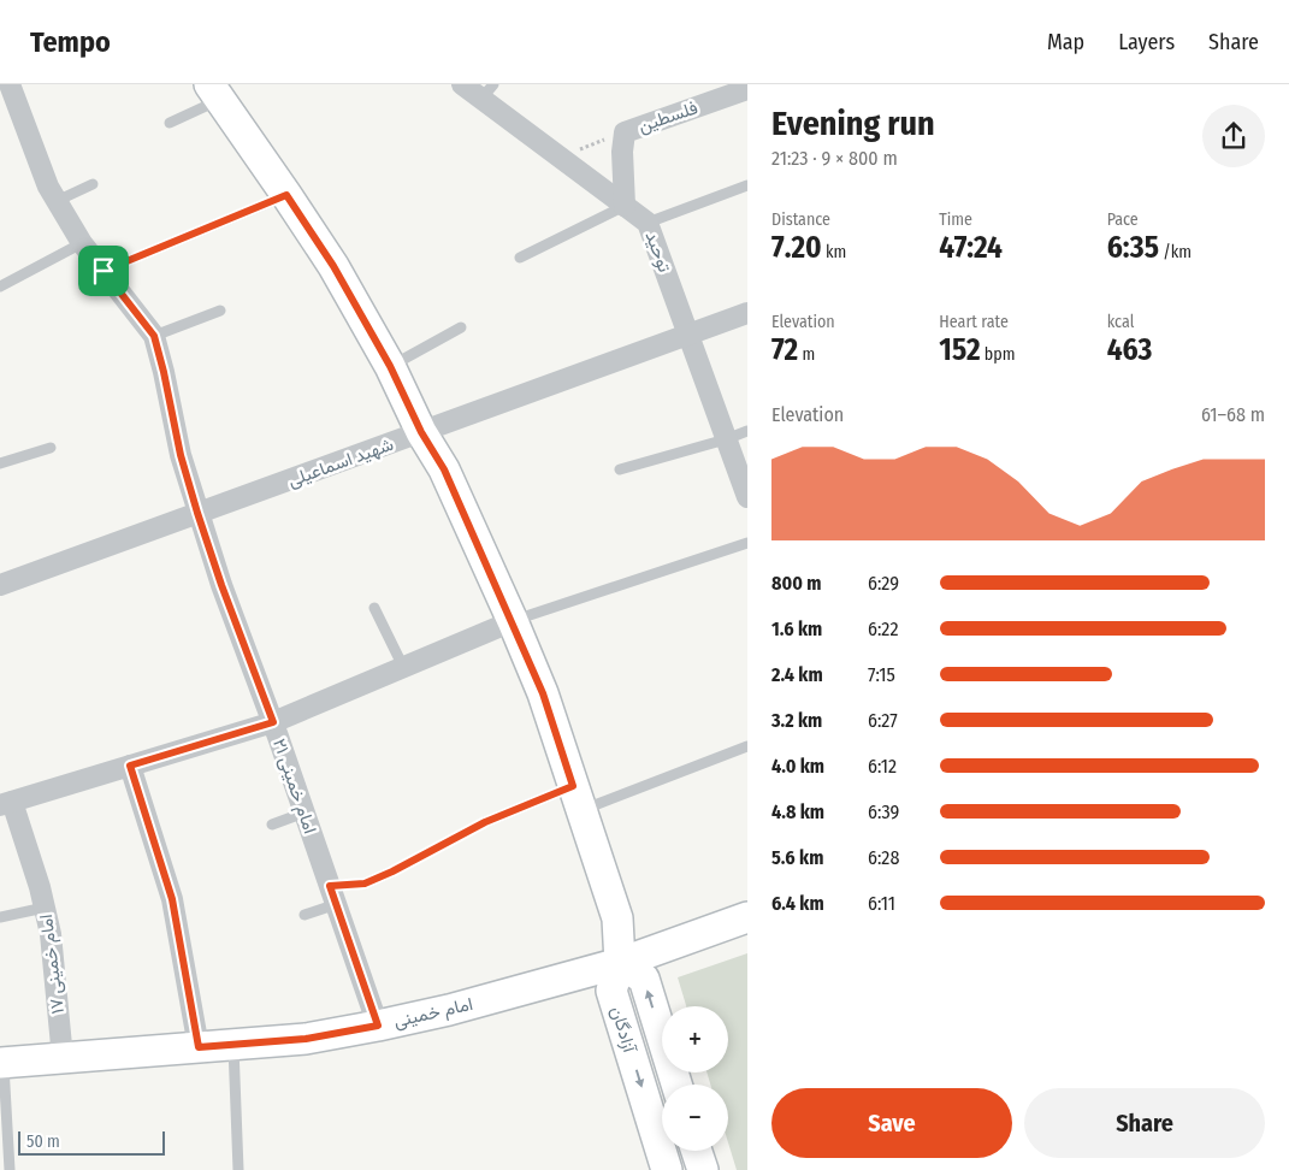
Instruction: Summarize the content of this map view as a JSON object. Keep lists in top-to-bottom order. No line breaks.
{"streets":{"main road":["امام خمینی","آزادگان"],"street":["فلسطین","توحید","شهید اسماعیلی","امام خمینی ۲۱","امام خمینی ۱۷"]},"crossings":[["فلسطین","توحید"],["توحید","شهید اسماعیلی"],["شهید اسماعیلی","امام خمینی ۲۱"],["امام خمینی ۲۱","امام خمینی"],["امام خمینی ۱۷","امام خمینی"],["امام خمینی","آزادگان"]],"scale_bar":"50 m","page":{"header":"Tempo","nav":["Map","Layers","Share"],"heading":["Evening run","21:23 · 9 × 800 m"],"stats":[["Distance","7.20 km"],["Time","47:24"],["Pace","6:35 /km"],["Elevation","72 m"],["Heart rate","152 bpm"],["kcal","463"]],"chart":["Elevation","61–68 m"],"list":[{"name":"800 m","note":"6:29"},{"name":"1.6 km","note":"6:22"},{"name":"2.4 km","note":"7:15"},{"name":"3.2 km","note":"6:27"},{"name":"4.0 km","note":"6:12"},{"name":"4.8 km","note":"6:39"},{"name":"5.6 km","note":"6:28"},{"name":"6.4 km","note":"6:11"}],"map_buttons":["+","−"],"buttons":["Save","Share"],"scale":"50 m"}}
